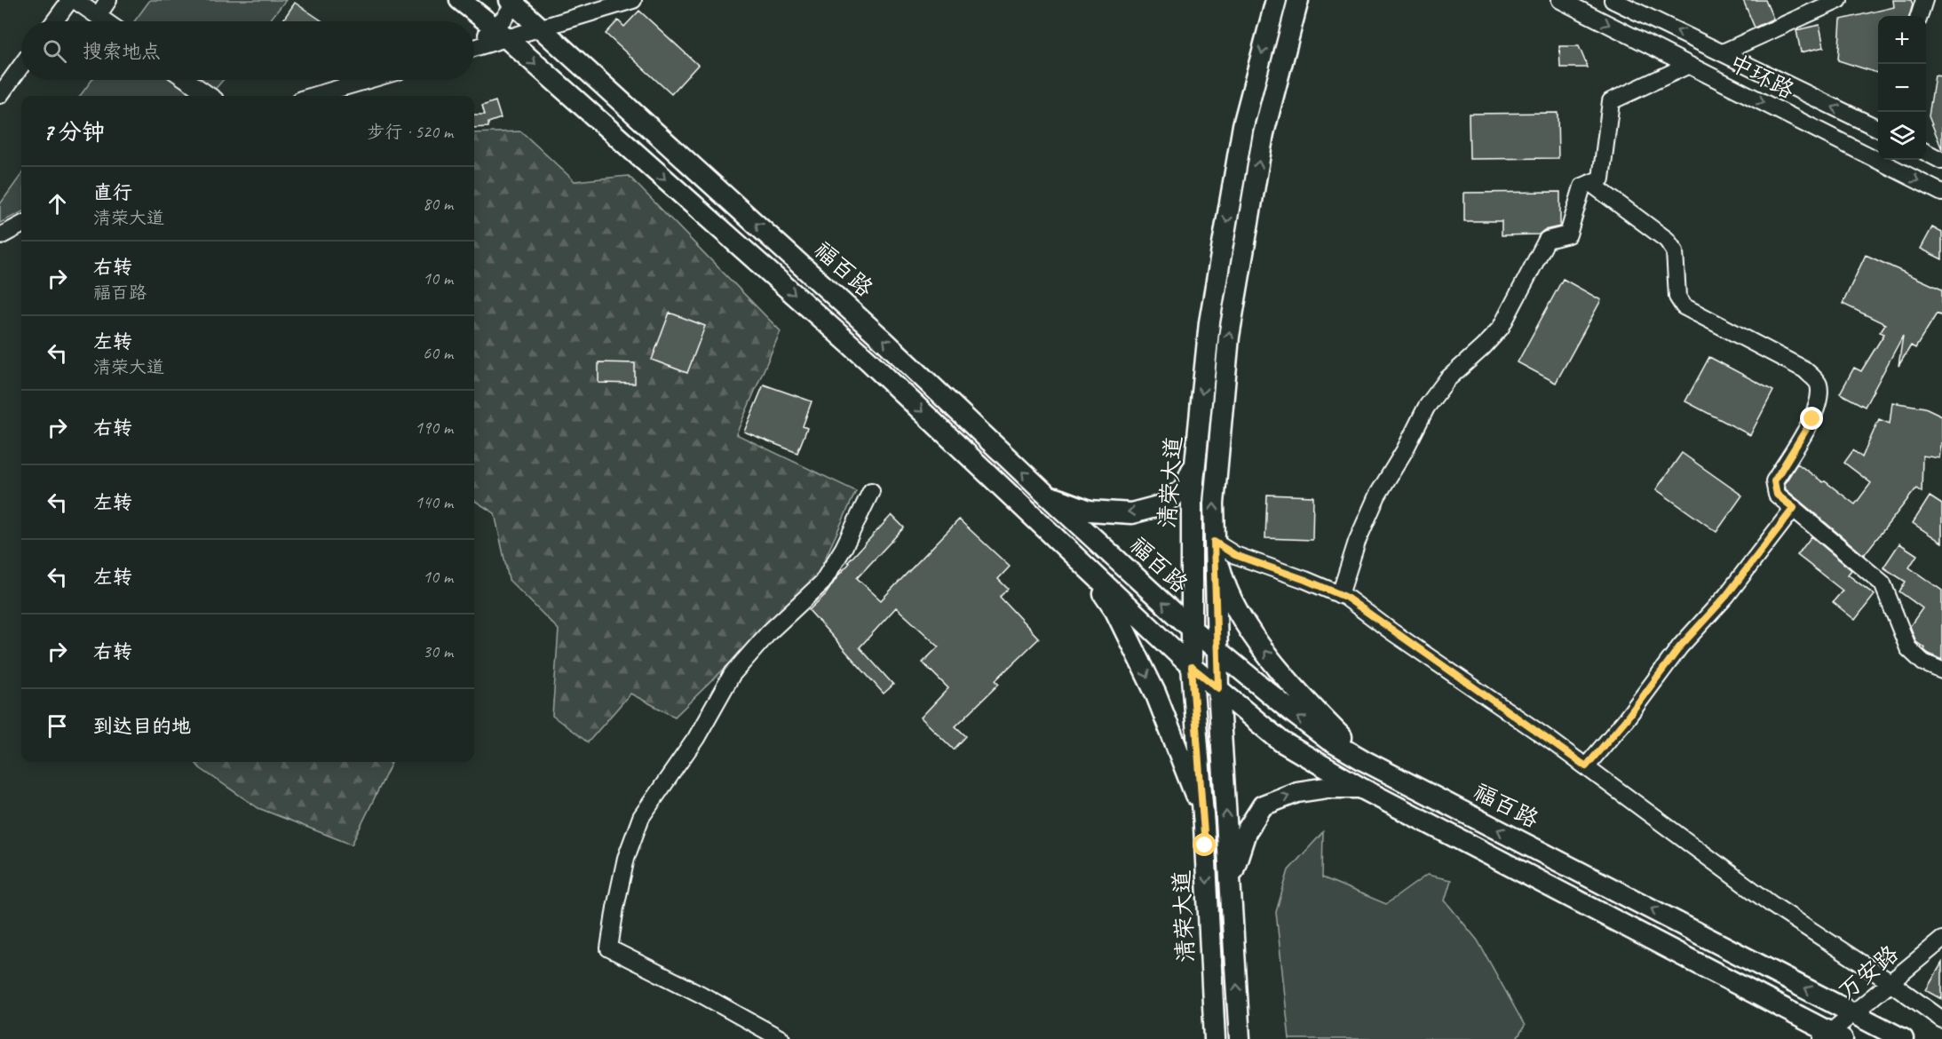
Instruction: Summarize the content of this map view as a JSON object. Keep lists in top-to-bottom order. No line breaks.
{"streets":{"main road":["福百路","清荣大道"],"street":["中环路","万安路"]},"crossings":[["福百路","清荣大道"],["福百路","万安路"]],"page":{"map_buttons":["+","−"],"search":"搜索地点","heading":["7 分钟","步行 · 520 m"],"list":[["直行","清荣大道","80 m"],["右转","福百路","10 m"],["左转","清荣大道","60 m"],["右转","190 m"],["左转","140 m"],["左转","10 m"],["右转","30 m"],"到达目的地"]}}
